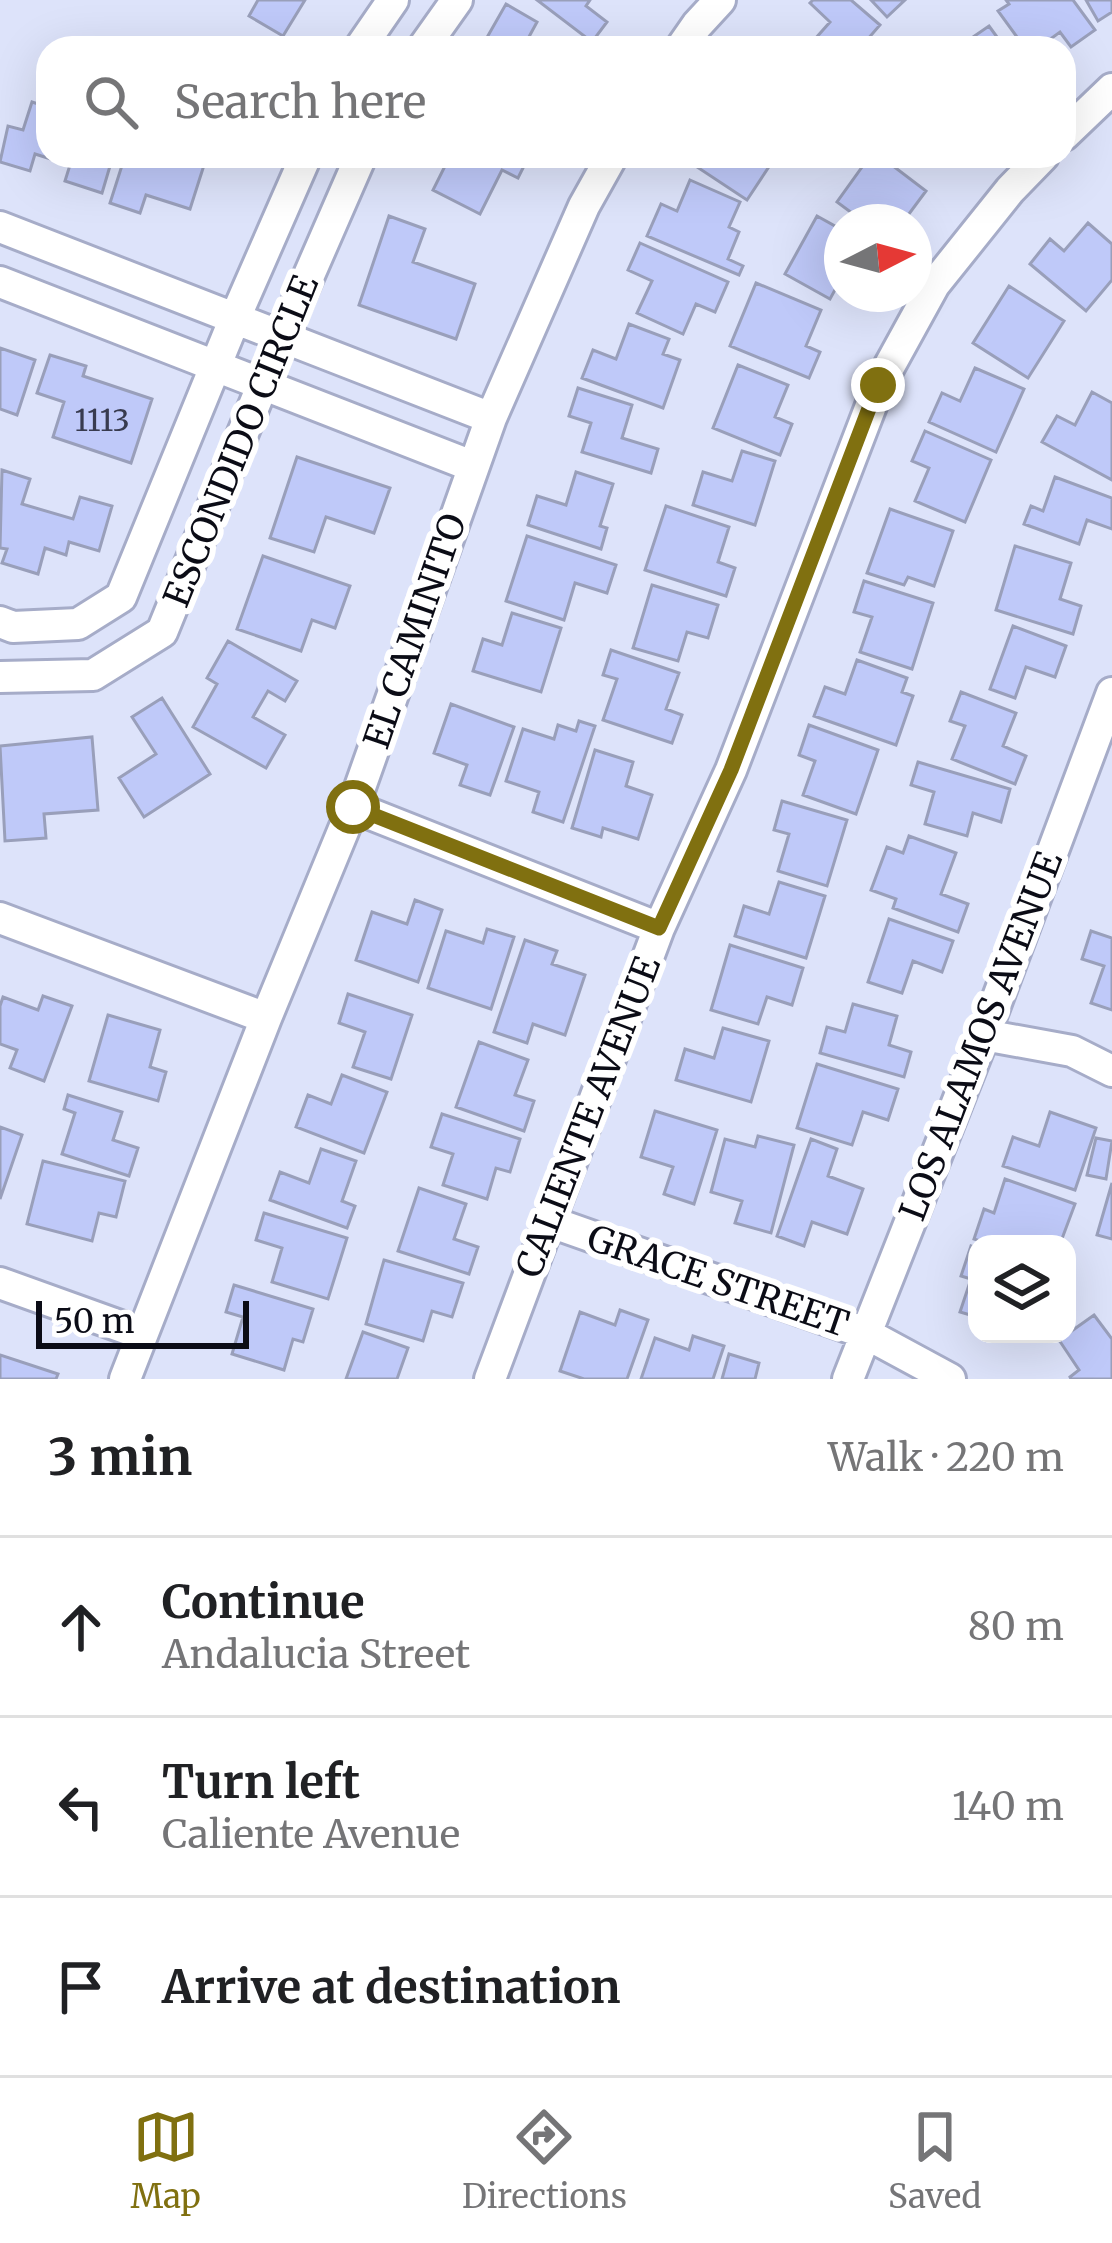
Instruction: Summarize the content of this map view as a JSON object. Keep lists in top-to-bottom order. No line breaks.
{"streets":{"street":["ESCONDIDO CIRCLE","EL CAMINITO","LOS ALAMOS AVENUE","CALIENTE AVENUE","GRACE STREET"]},"crossings":[["LOS ALAMOS AVENUE","GRACE STREET"],["CALIENTE AVENUE","GRACE STREET"]],"house_numbers":["1113"],"scale_bar":"50 m","north":"right","page":{"search":"Search here","scale":"50 m","heading":["3 min","Walk · 220 m"],"list":[["Continue","Andalucia Street","80 m"],["Turn left","Caliente Avenue","140 m"],"Arrive at destination"],"nav":["Map","Directions","Saved"]}}
